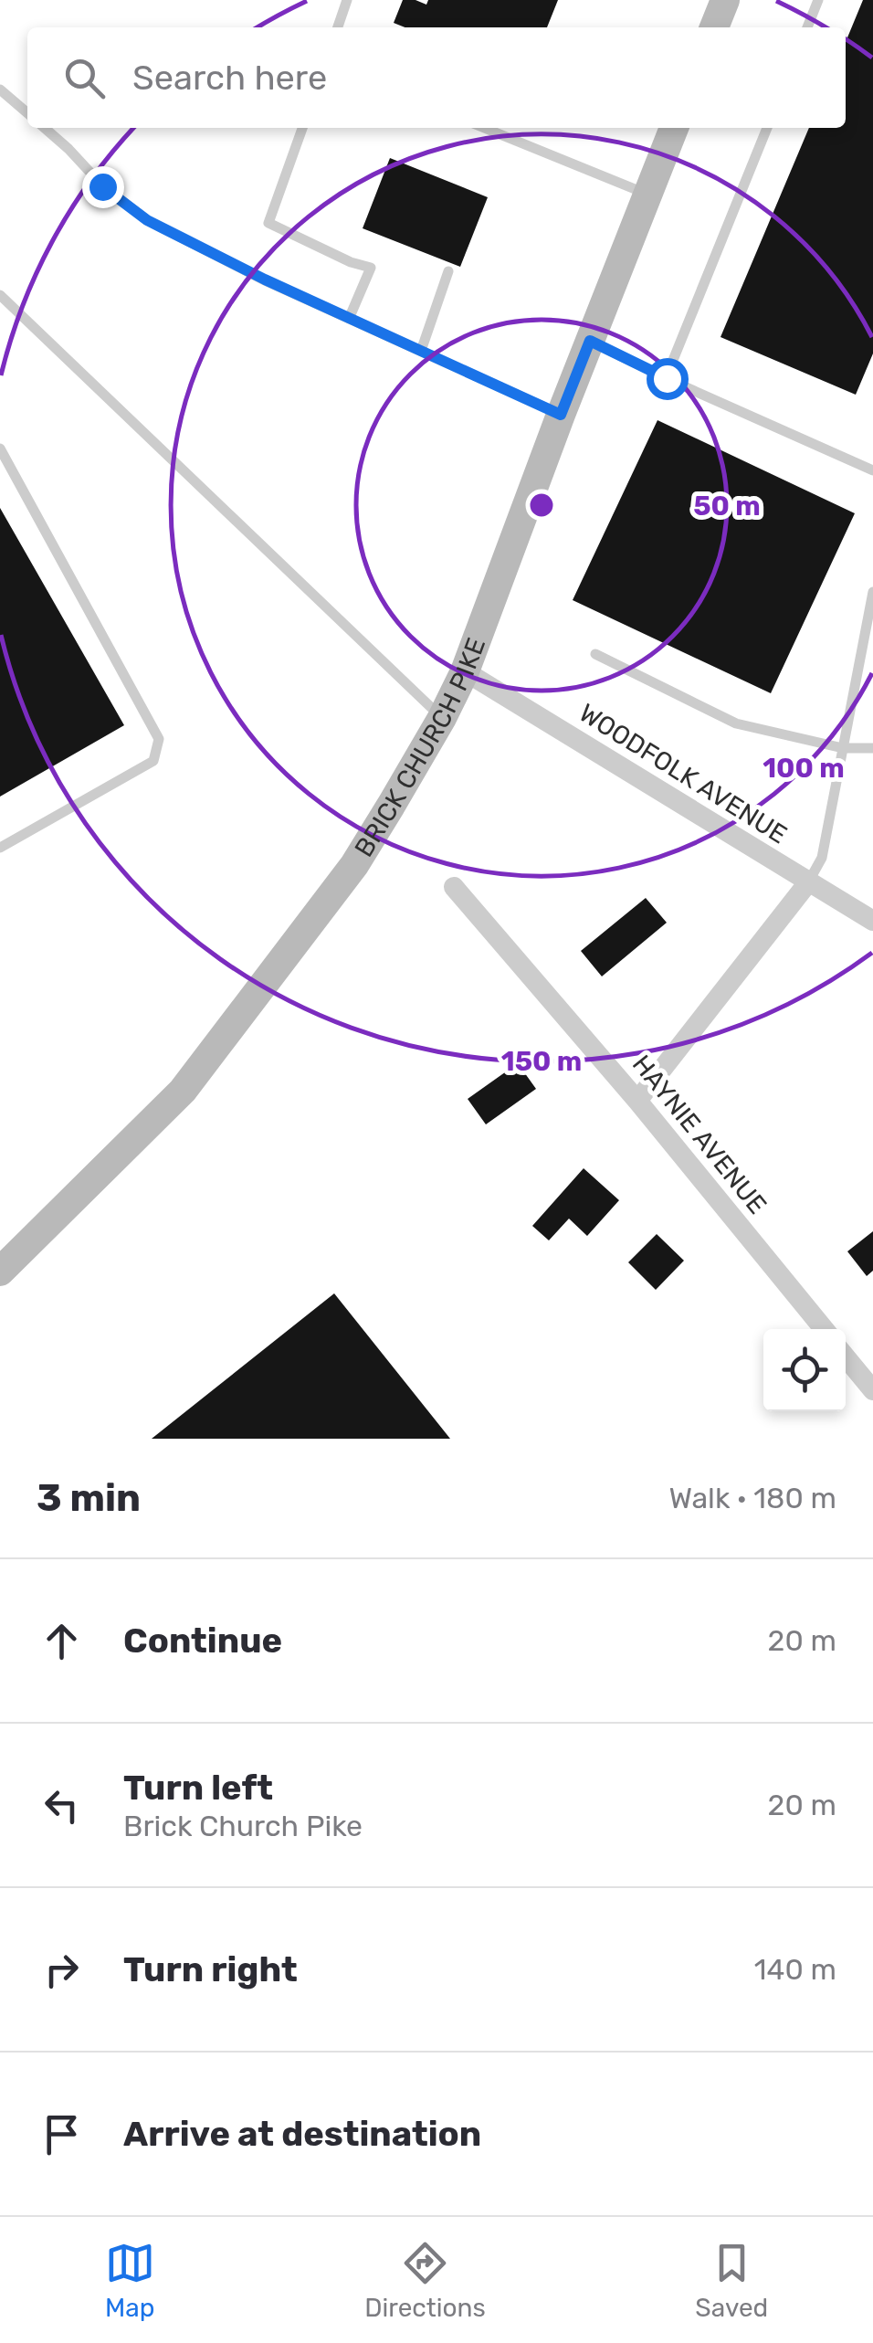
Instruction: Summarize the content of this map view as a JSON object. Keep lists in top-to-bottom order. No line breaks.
{"streets":{"main road":["BRICK CHURCH PIKE"],"street":["WOODFOLK AVENUE","HAYNIE AVENUE"]},"crossings":[["BRICK CHURCH PIKE","WOODFOLK AVENUE"]],"page":{"search":"Search here","heading":["3 min","Walk · 180 m"],"list":[["Continue","20 m"],["Turn left","Brick Church Pike","20 m"],["Turn right","140 m"],"Arrive at destination"],"nav":["Map","Directions","Saved"]},"rings":["50 m","100 m","150 m"]}
